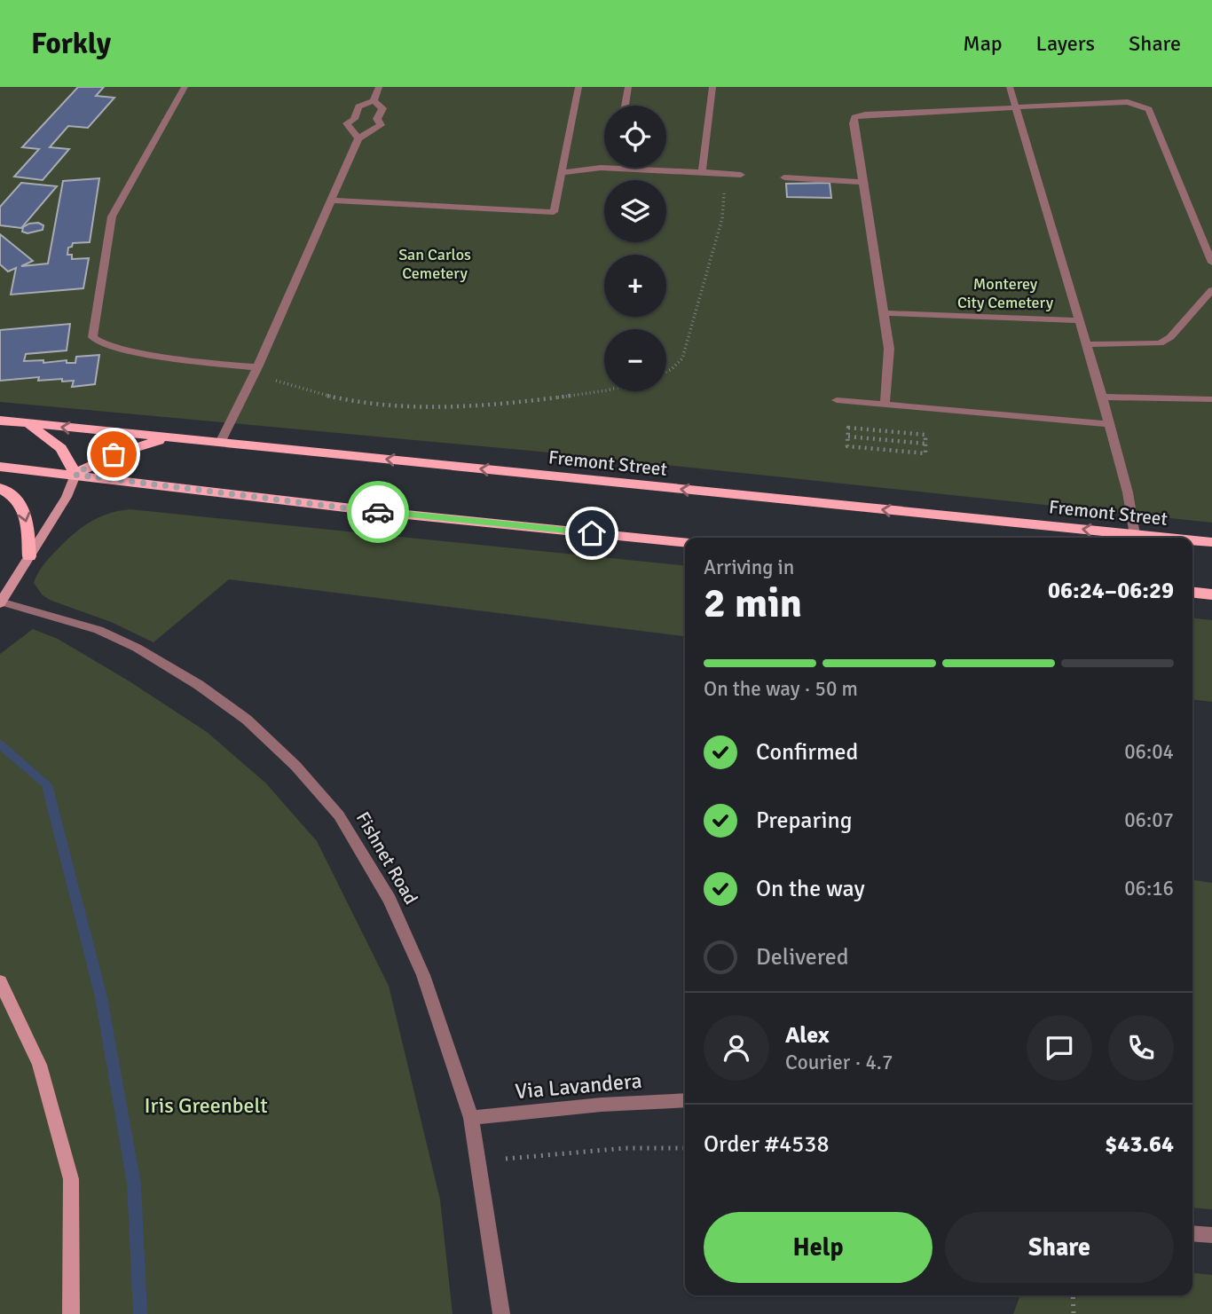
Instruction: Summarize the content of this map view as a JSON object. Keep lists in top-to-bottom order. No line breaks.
{"streets":{"main road":["Fremont Street"],"street":["Fishnet Road","Via Lavandera"]},"crossings":[["Fishnet Road","Via Lavandera"]],"parks":["San Carlos Cemetery","Monterey City Cemetery","Iris Greenbelt"],"page":{"header":"Forkly","nav":["Map","Layers","Share"],"map_buttons":["+","−"],"heading":["2 min","Arriving in","06:24–06:29"],"panel":["Alex","Courier · 4.7","Order #4538","$43.64"],"bar":"On the way · 50 m","list":[["Confirmed","06:04"],["Preparing","06:07"],["On the way","06:16"],"Delivered"],"buttons":["Help","Share"]}}
